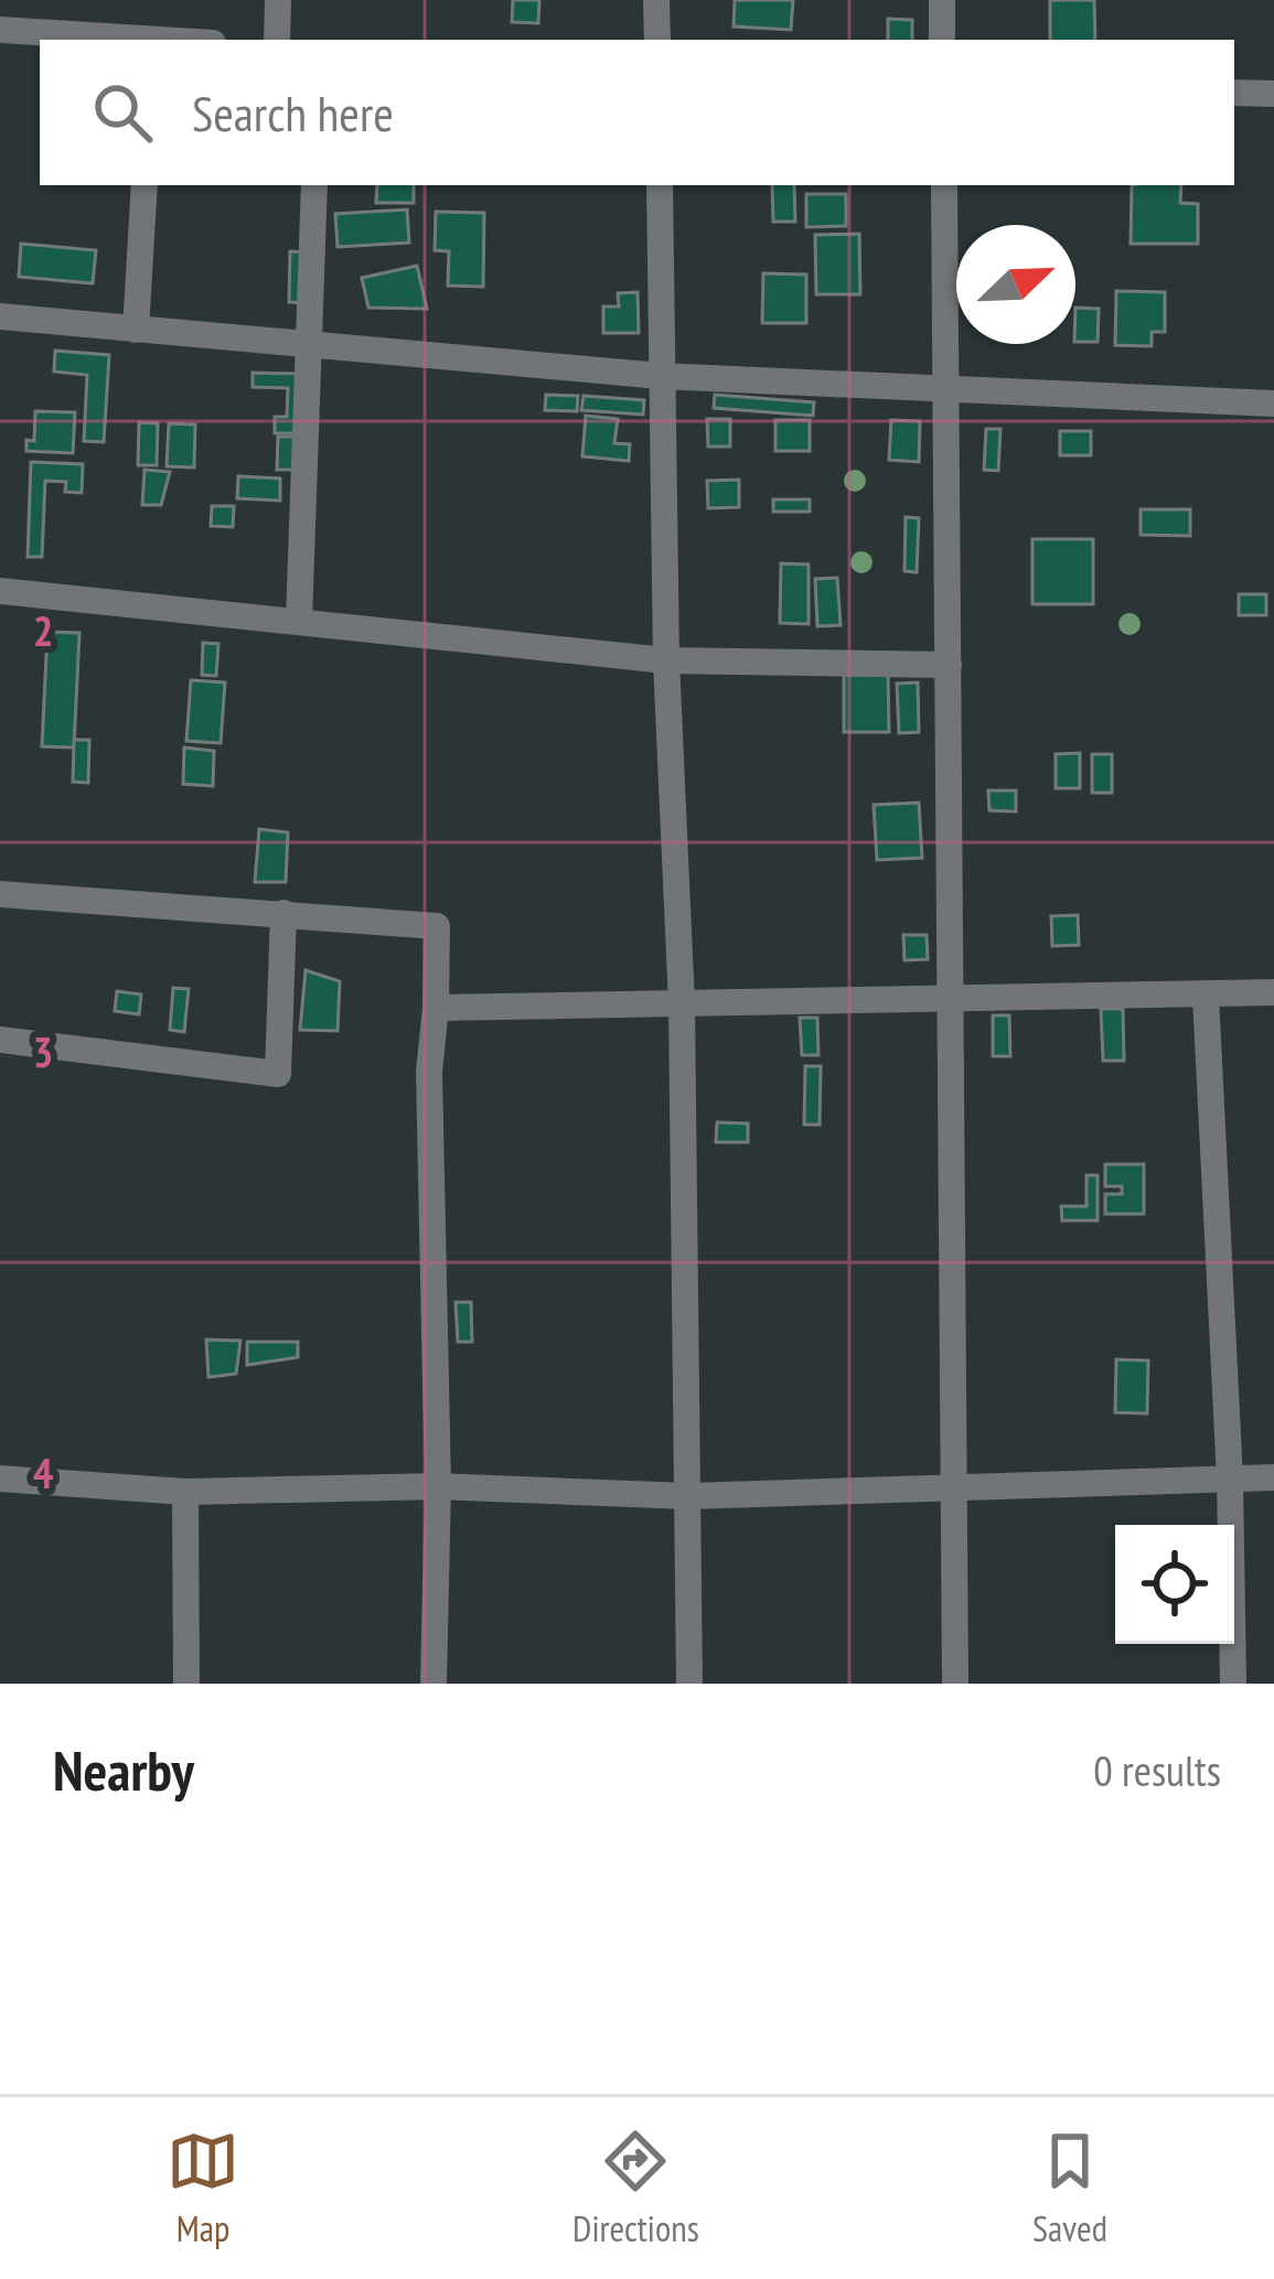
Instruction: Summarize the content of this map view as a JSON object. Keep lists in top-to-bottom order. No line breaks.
{"north":"top right","page":{"search":"Search here","heading":["Nearby","0 results"],"nav":["Map","Directions","Saved"]},"grid":{"rows":["2","3","4"]}}
